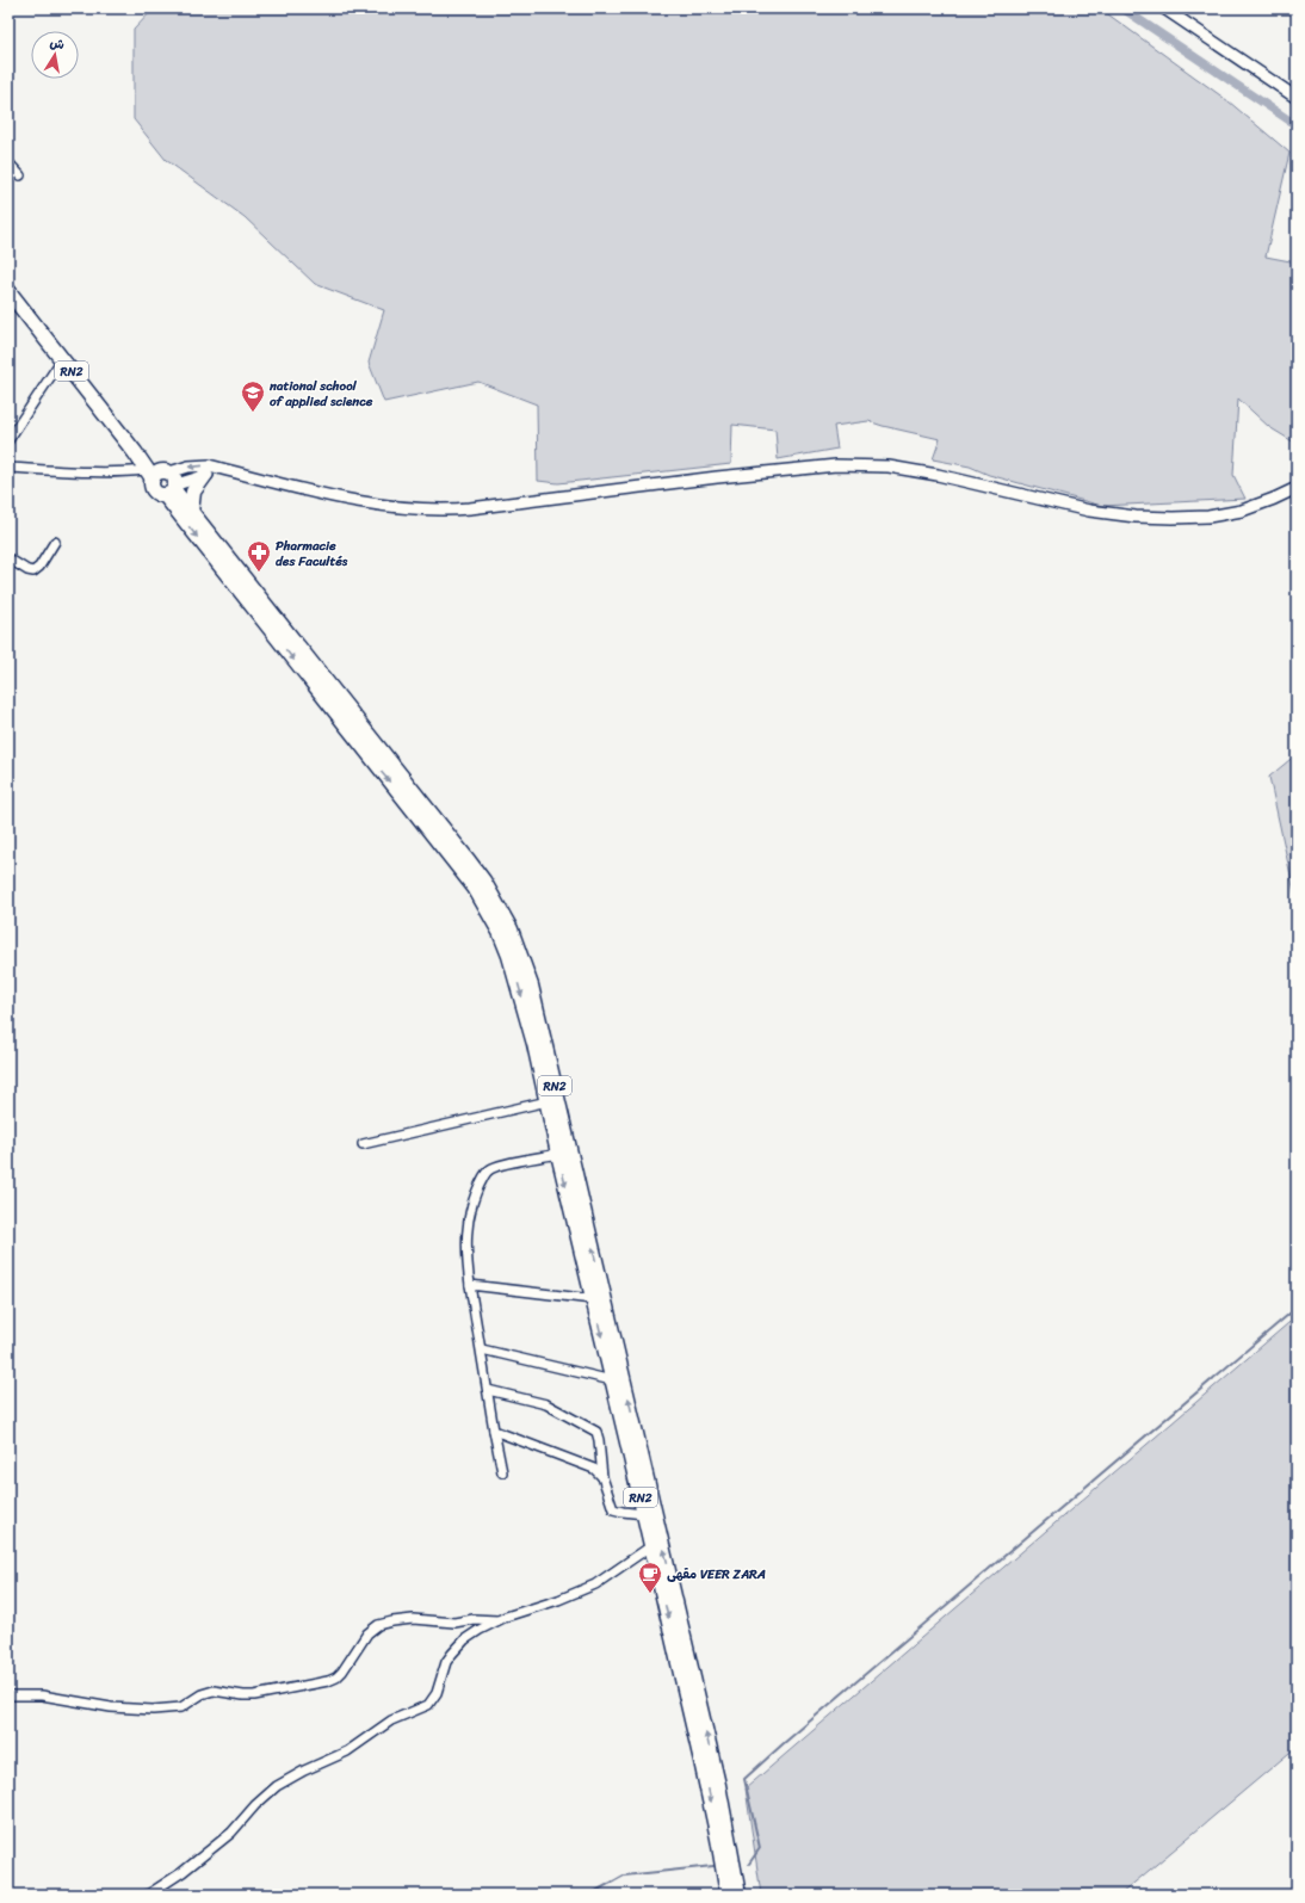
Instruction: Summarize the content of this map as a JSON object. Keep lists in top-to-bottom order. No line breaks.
{"streets":{"highway":["RN2"]},"places":{"school or university":["national school of applied science"],"pharmacy":["Pharmacie des Facultés"],"cafe":["مقهى VEER ZARA"]},"north":"top"}
